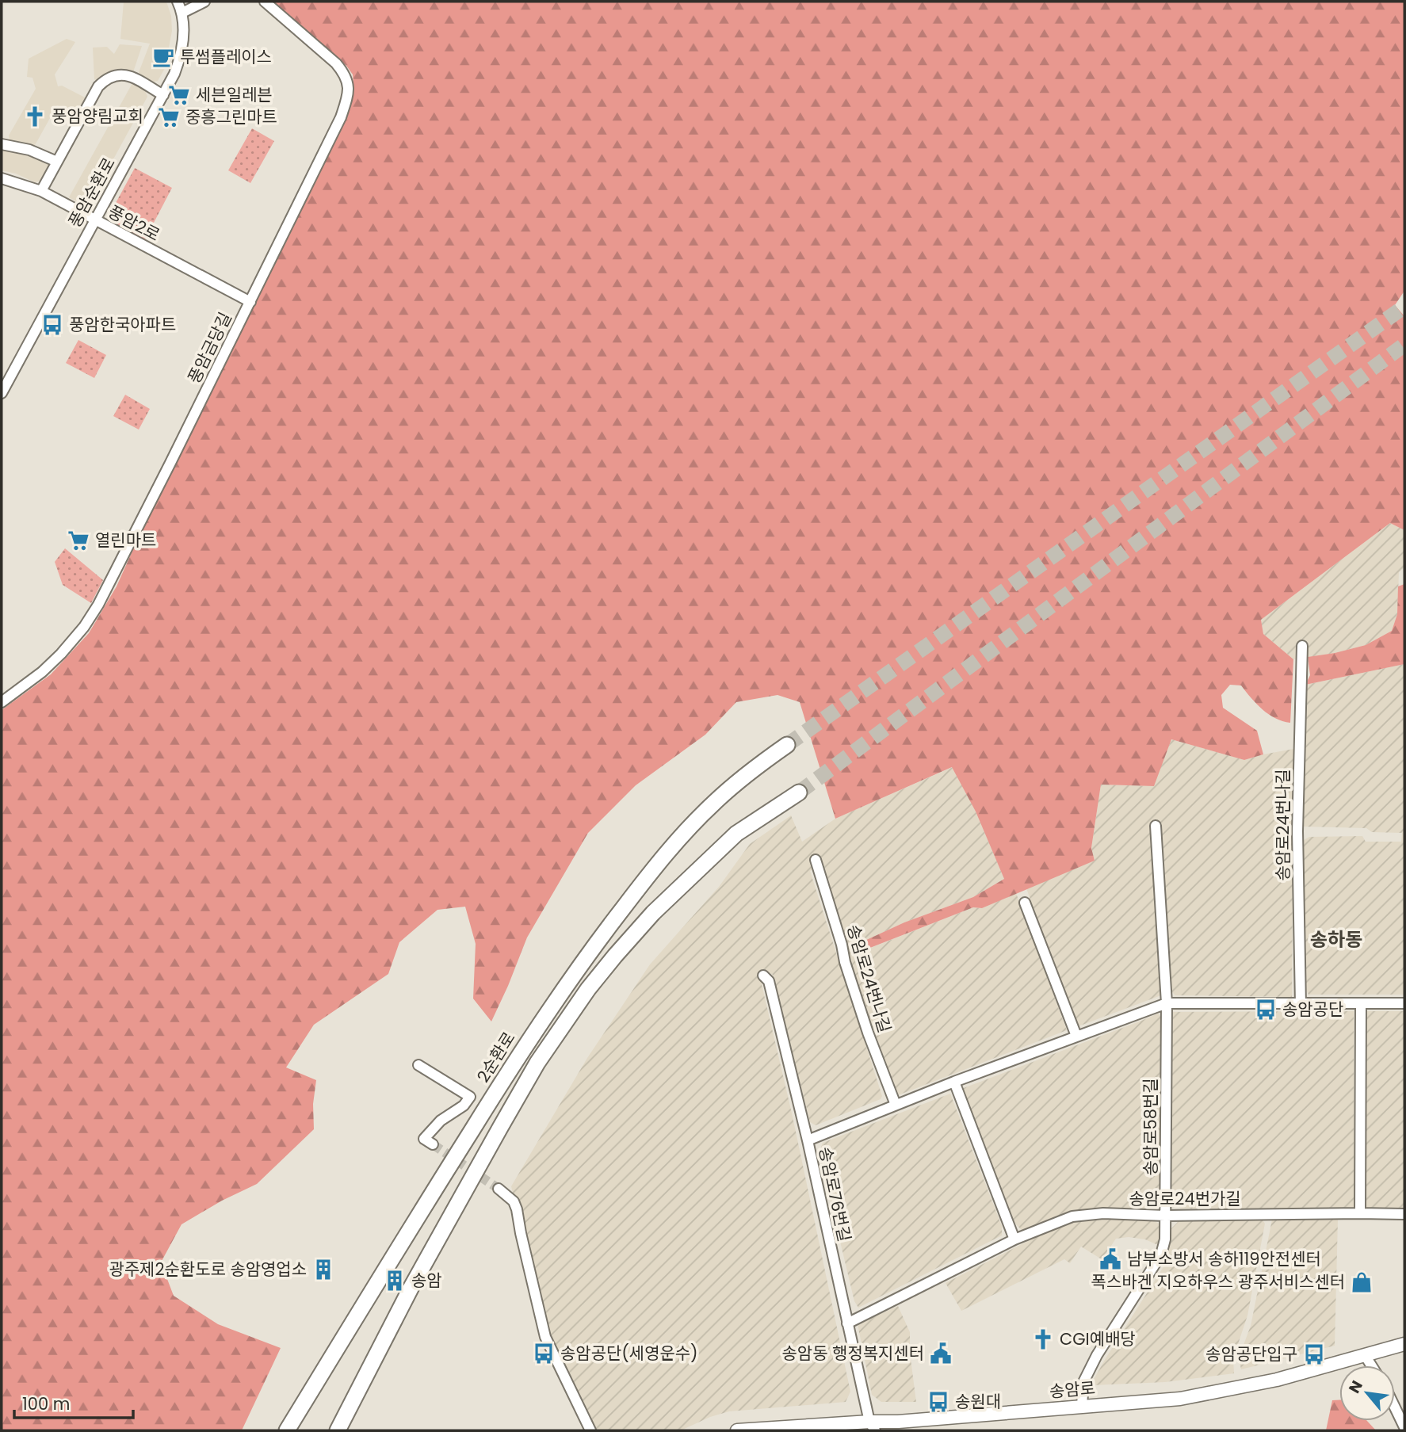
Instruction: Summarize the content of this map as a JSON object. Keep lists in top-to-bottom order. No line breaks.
{"streets":{"highway":["2순환로"],"main road":["송암로"],"street":["풍암순환로","풍암2로","풍암금당길","송암로24번나길","송암로58번길","송암로76번길","송암로24번가길"]},"crossings":[["풍암순환로","풍암2로"],["풍암2로","풍암금당길"],["송암로58번길","송암로24번가길"],["송암로58번길","송암로"],["송암로76번길","송암로24번가길"],["송암로76번길","송암로"]],"districts":["송하동"],"places":{"cafe":["투썸플레이스"],"supermarket":["세븐일레븐","중흥그린마트","열린마트"],"church":["풍암양림교회","CGI예배당"],"bus stop":["풍암한국아파트","송암공단","송암공단(세영운수)","송암공단입구","송원대"],"public building":["남부소방서 송하119안전센터","송암동 행정복지센터"],"building":["광주제2순환도로 송암영업소","송암"],"shop":["폭스바겐 지오하우스 광주서비스센터"]},"scale_bar":"100 m","north":"top left"}
